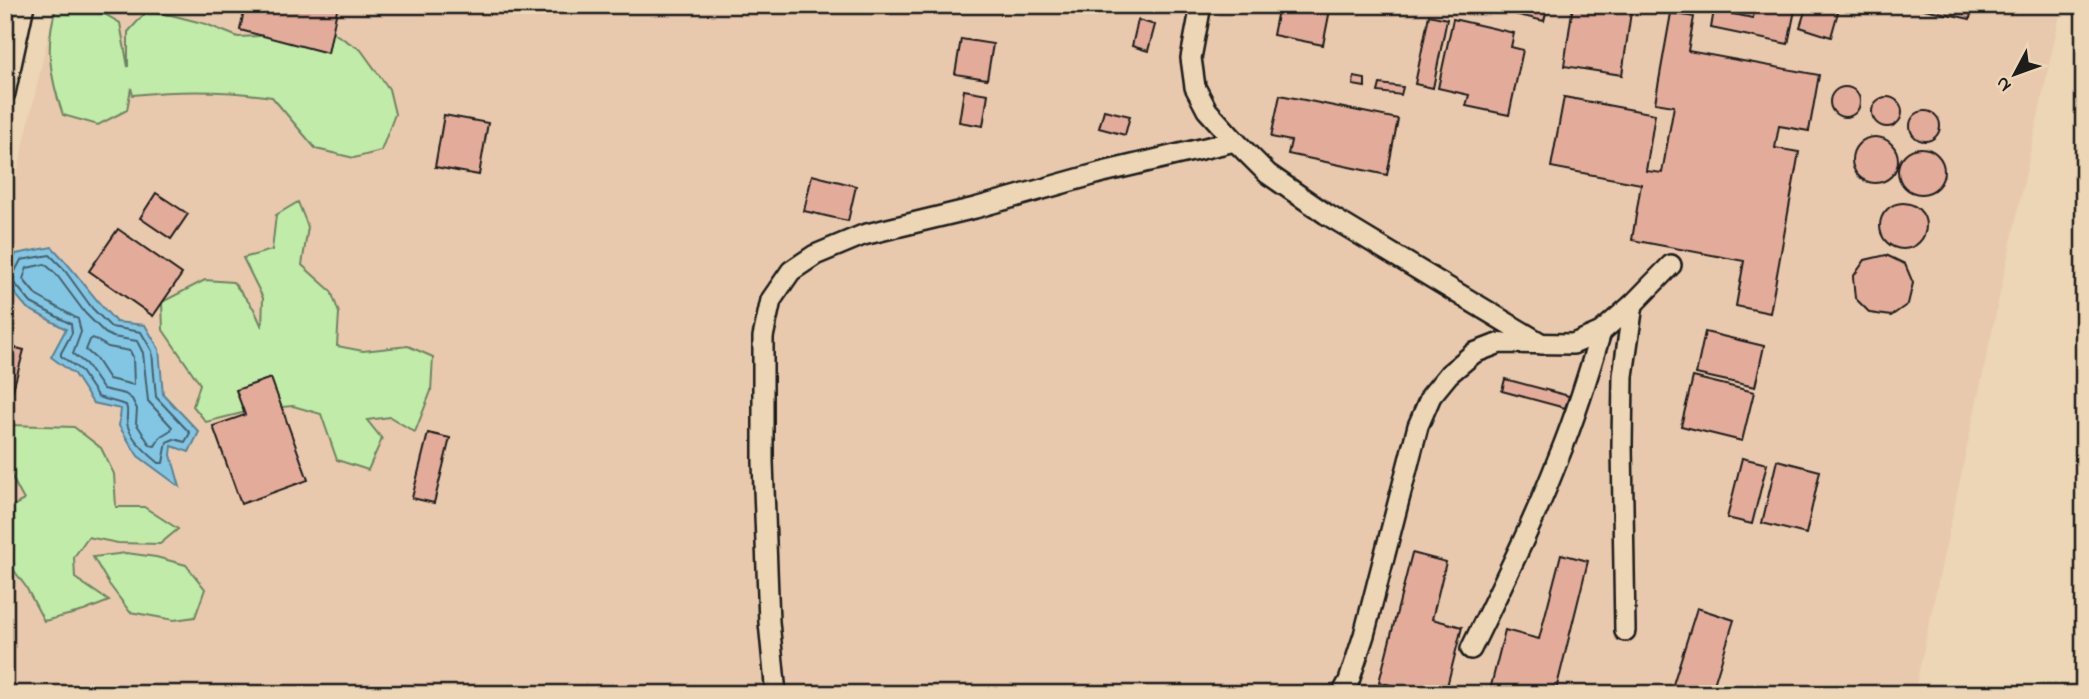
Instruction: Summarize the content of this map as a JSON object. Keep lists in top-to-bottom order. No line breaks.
{"north":"bottom left"}
